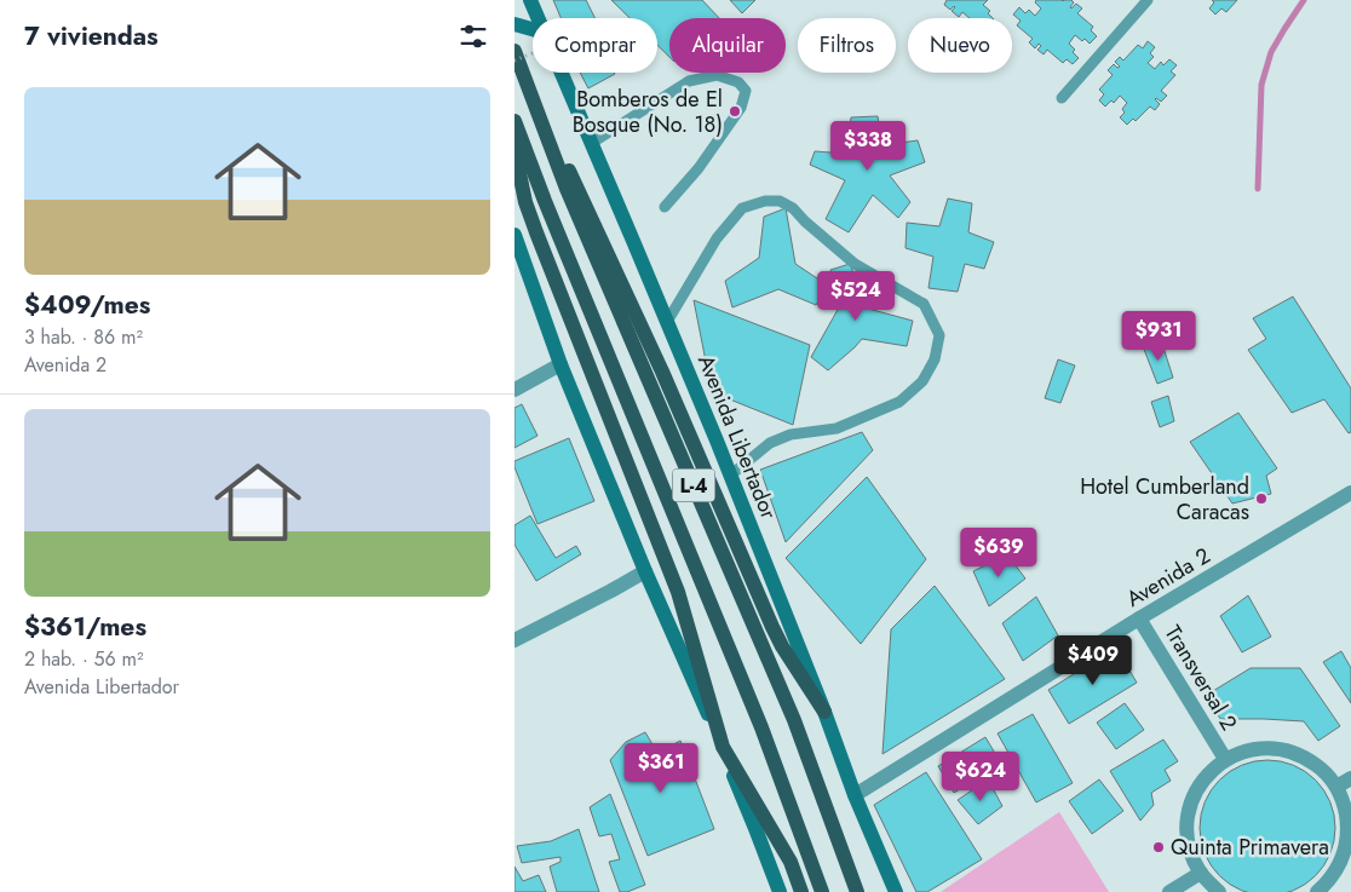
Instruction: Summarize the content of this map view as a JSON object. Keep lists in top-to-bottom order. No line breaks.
{"streets":{"main road":["Avenida Libertador","L-4"],"street":["Avenida 2","Transversal 2"]},"crossings":[["Avenida Libertador","L-4"],["Avenida Libertador","Avenida 2"],["Avenida 2","Transversal 2"]],"places":["Bomberos de El Bosque (No. 18)","Hotel Cumberland Caracas","Quinta Primavera"],"page":{"heading":"7 viviendas","chip":["Comprar","Alquilar","Filtros","Nuevo"],"list":[{"name":"$409/mes","note":"3 hab. · 86 m² · Avenida 2"},{"name":"$361/mes","note":"2 hab. · 56 m² · Avenida Libertador"}],"price":["$338","$524","$931","$639","$409","$361","$624"]}}
